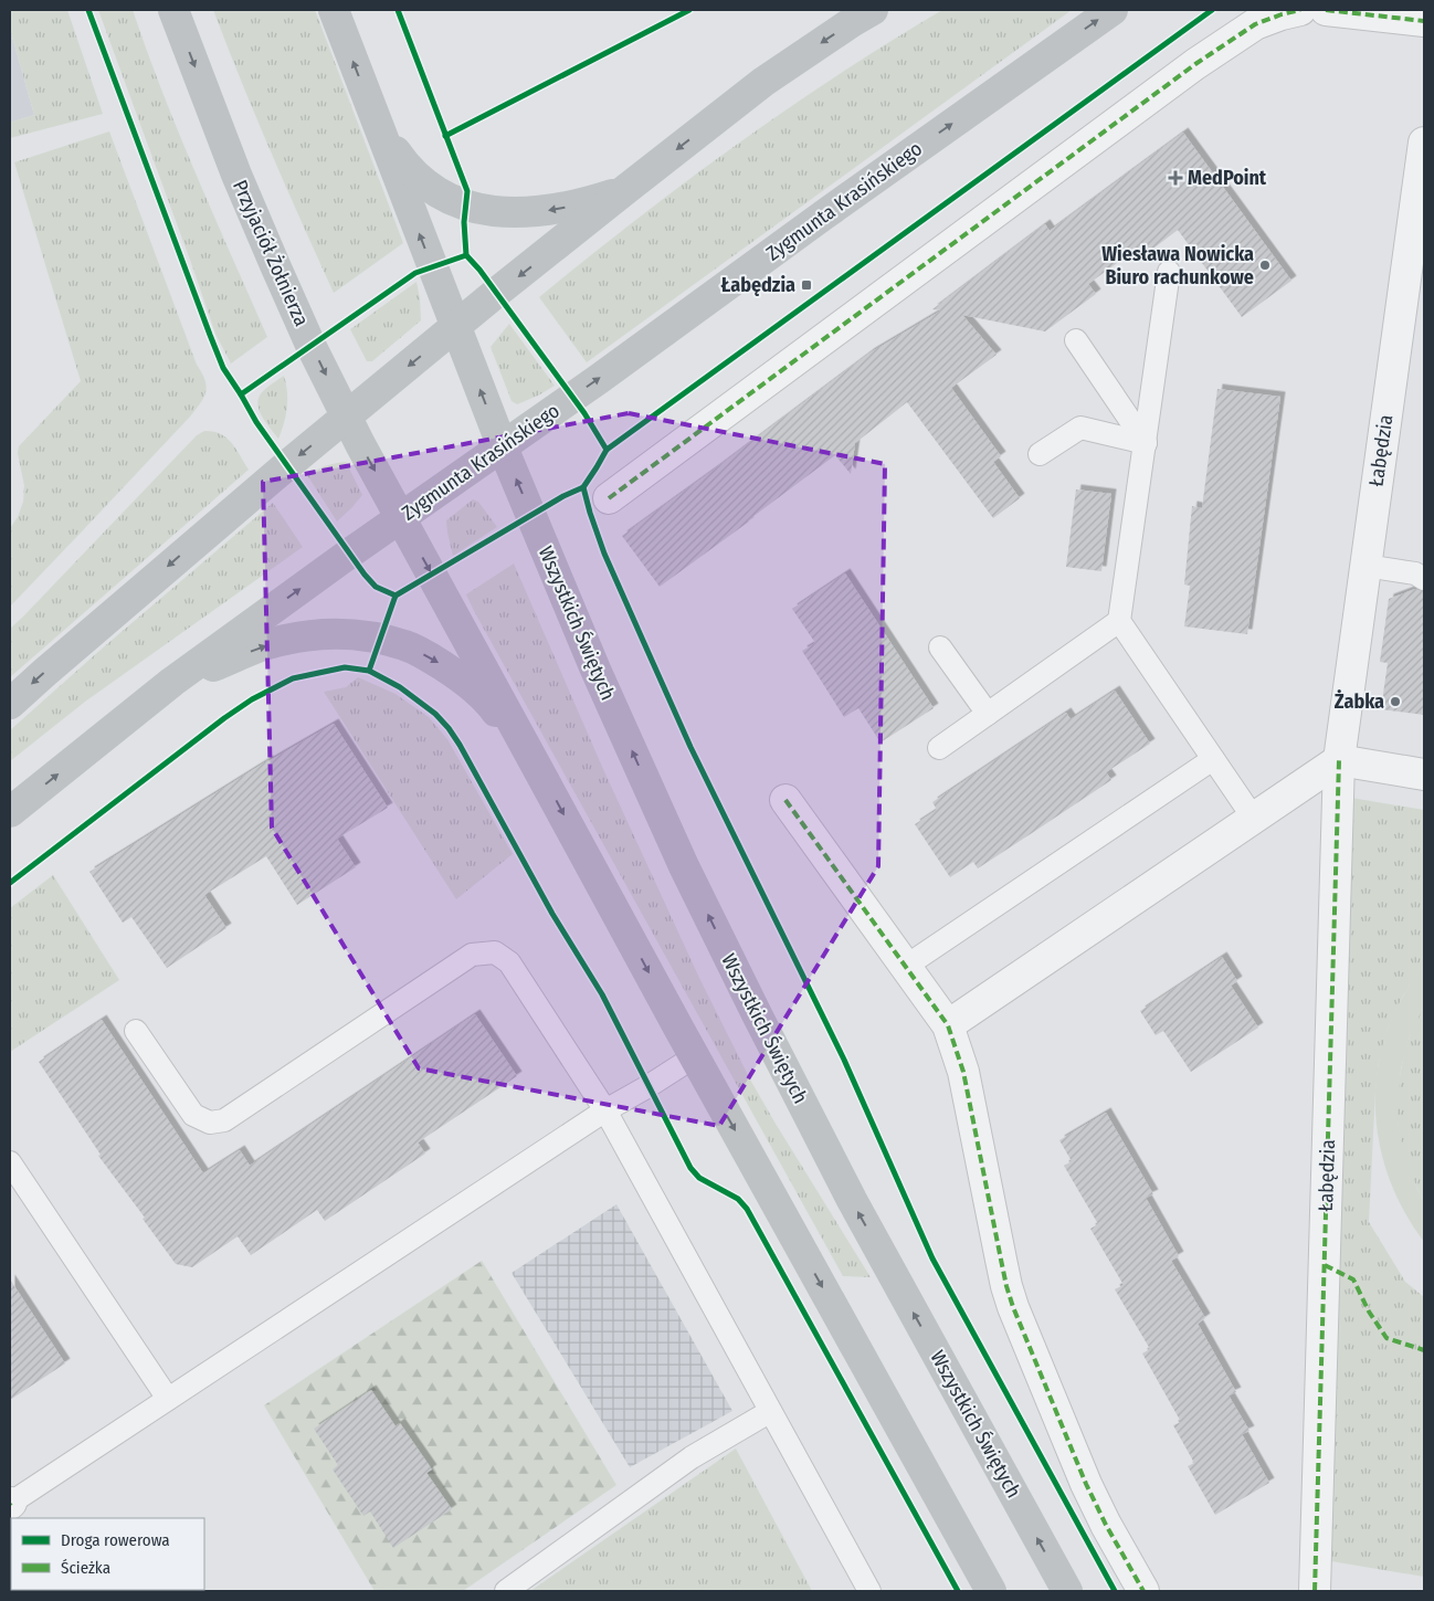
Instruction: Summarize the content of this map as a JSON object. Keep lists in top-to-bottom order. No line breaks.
{"streets":{"street":["Zygmunta Krasińskiego","Przyjaciół Żołnierza","Łabędzia","Wszystkich Świętych"]},"crossings":[["Zygmunta Krasińskiego","Przyjaciół Żołnierza"],["Zygmunta Krasińskiego","Wszystkich Świętych"]],"places":{"health":["MedPoint"],"other":["Wiesława Nowicka Biuro rachunkowe","Żabka"],"transit":["Łabędzia"]},"legend":["Droga rowerowa","Ścieżka"]}
